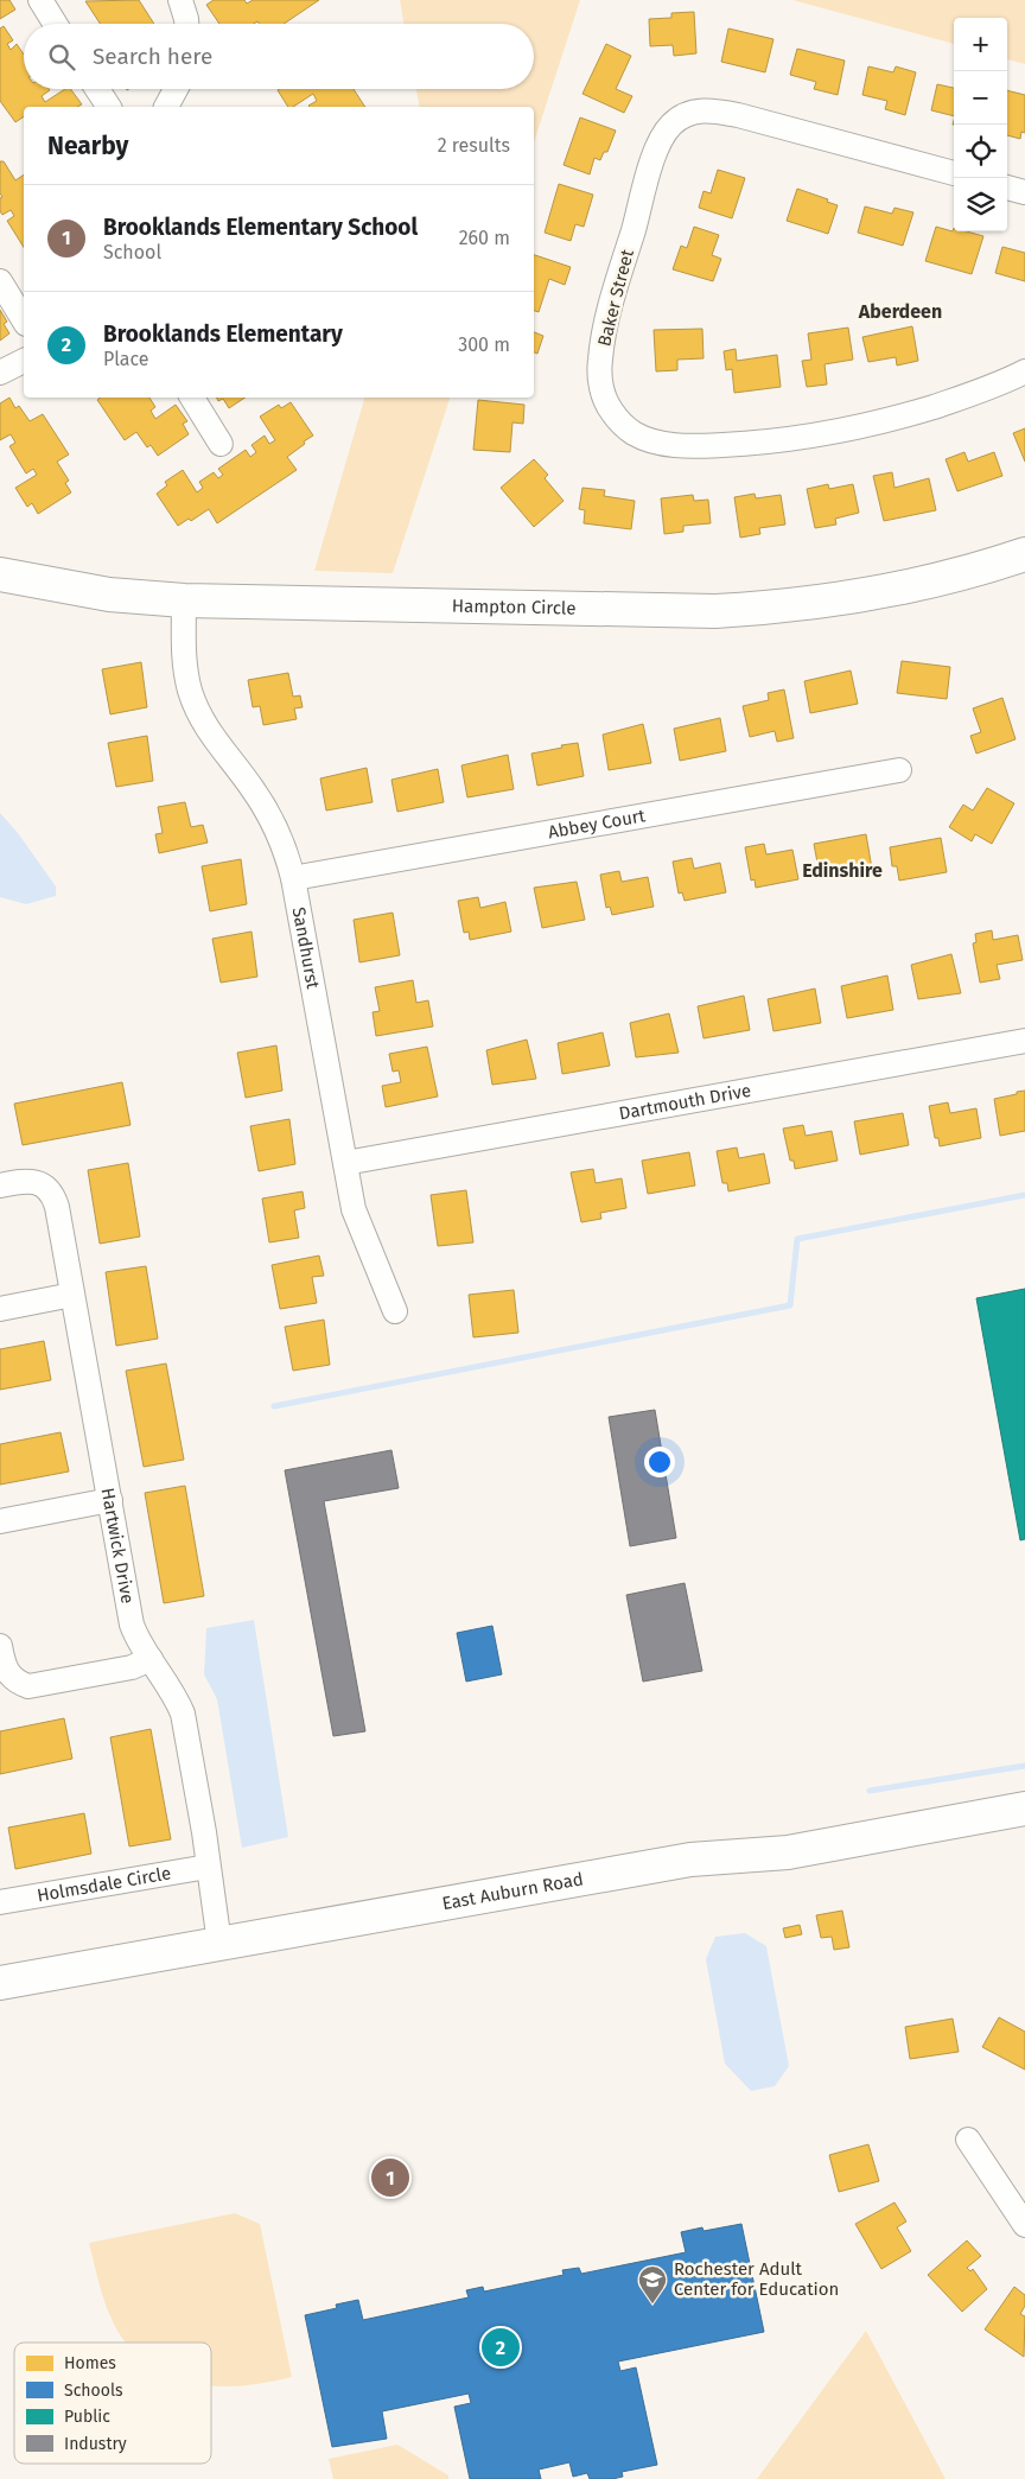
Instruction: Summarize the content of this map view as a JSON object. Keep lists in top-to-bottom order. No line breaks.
{"streets":{"main road":["Hampton Circle","East Auburn Road"],"street":["Baker Street","Abbey Court","Sandhurst","Dartmouth Drive","Hartwick Drive","Holmsdale Circle"]},"crossings":[["Hampton Circle","Sandhurst"],["Abbey Court","Sandhurst"],["Sandhurst","Dartmouth Drive"],["Hartwick Drive","Holmsdale Circle"],["Hartwick Drive","East Auburn Road"]],"districts":["Aberdeen","Edinshire"],"places":{"school or university":["Rochester Adult Center for Education"]},"legend":["Homes","Schools","Public","Industry"],"page":{"map_buttons":["+","−"],"search":"Search here","heading":["Nearby","2 results"],"list":[{"mark":"1","name":"Brooklands Elementary School","note":"School","value":"260 m"},{"mark":"2","name":"Brooklands Elementary","note":"Place","value":"300 m"}],"pins":["1","2"]}}
